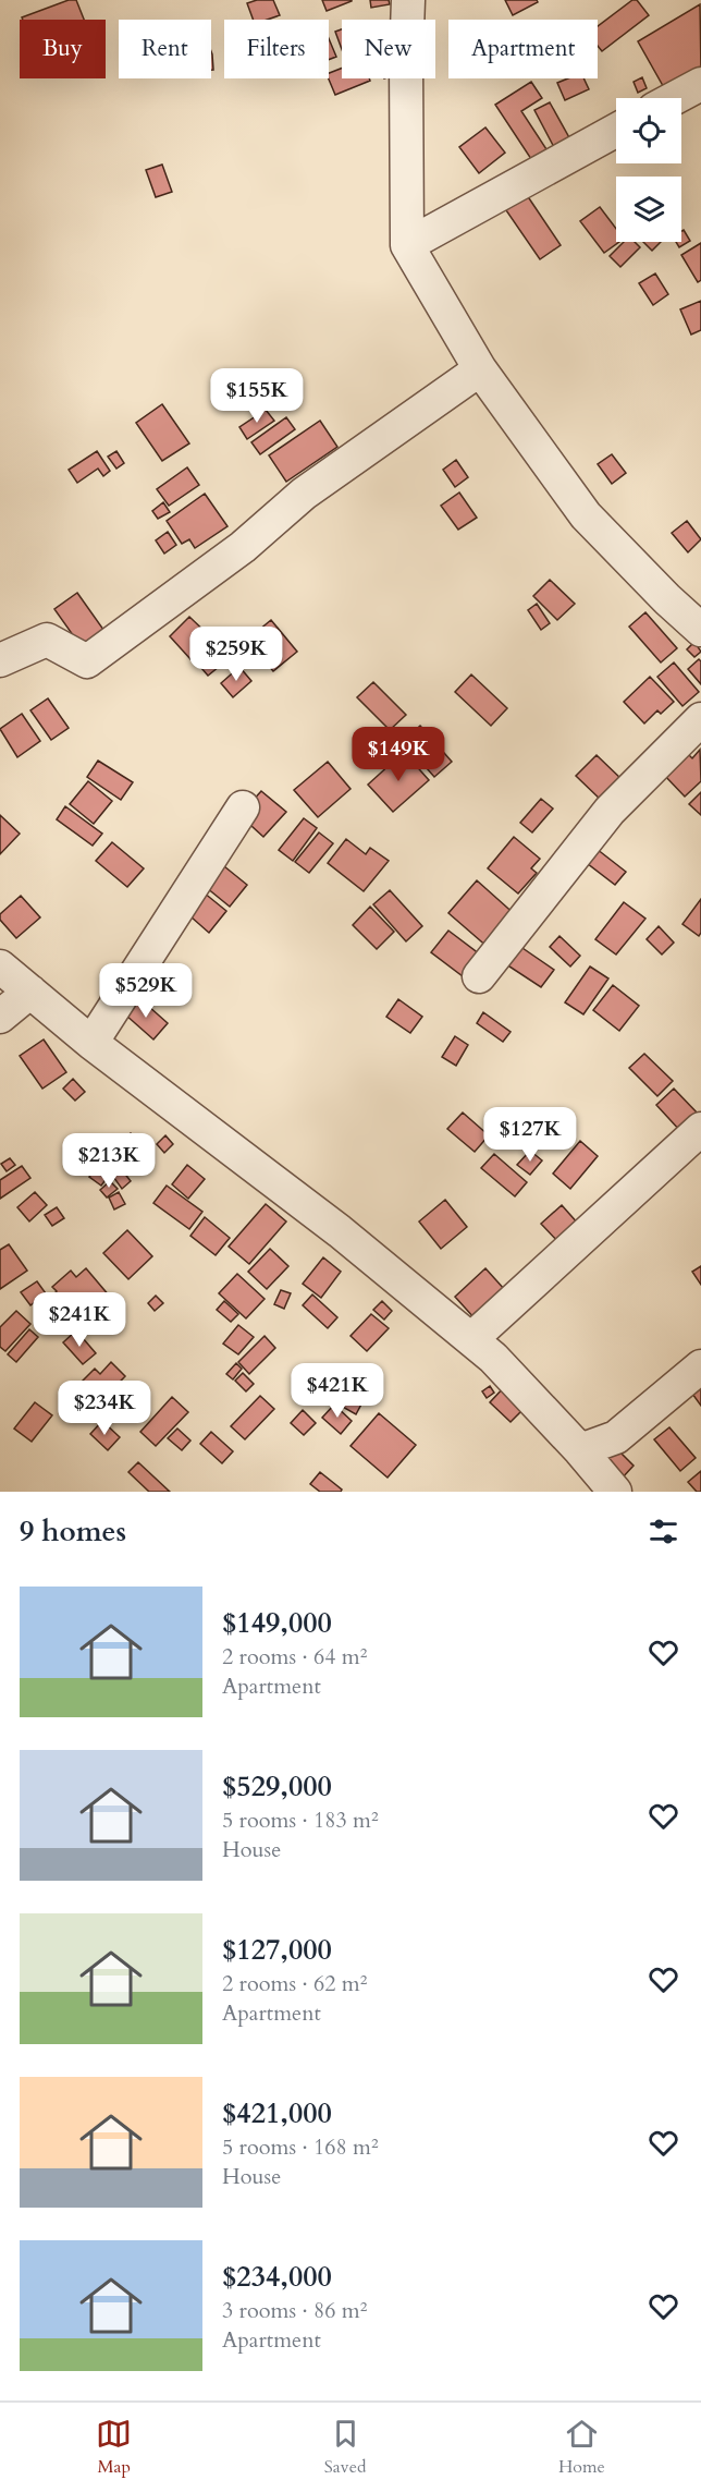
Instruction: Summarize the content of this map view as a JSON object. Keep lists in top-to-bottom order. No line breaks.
{"page":{"chip":["Buy","Rent","Filters","New","Apartment"],"price":["$155K","$259K","$149K","$529K","$127K","$213K","$241K","$421K","$234K"],"heading":"9 homes","list":[{"name":"$149,000","note":"2 rooms · 64 m² · Apartment"},{"name":"$529,000","note":"5 rooms · 183 m² · House"},{"name":"$127,000","note":"2 rooms · 62 m² · Apartment"},{"name":"$421,000","note":"5 rooms · 168 m² · House"},{"name":"$234,000","note":"3 rooms · 86 m² · Apartment"}],"tabs":["Map","Saved","Home"]}}
